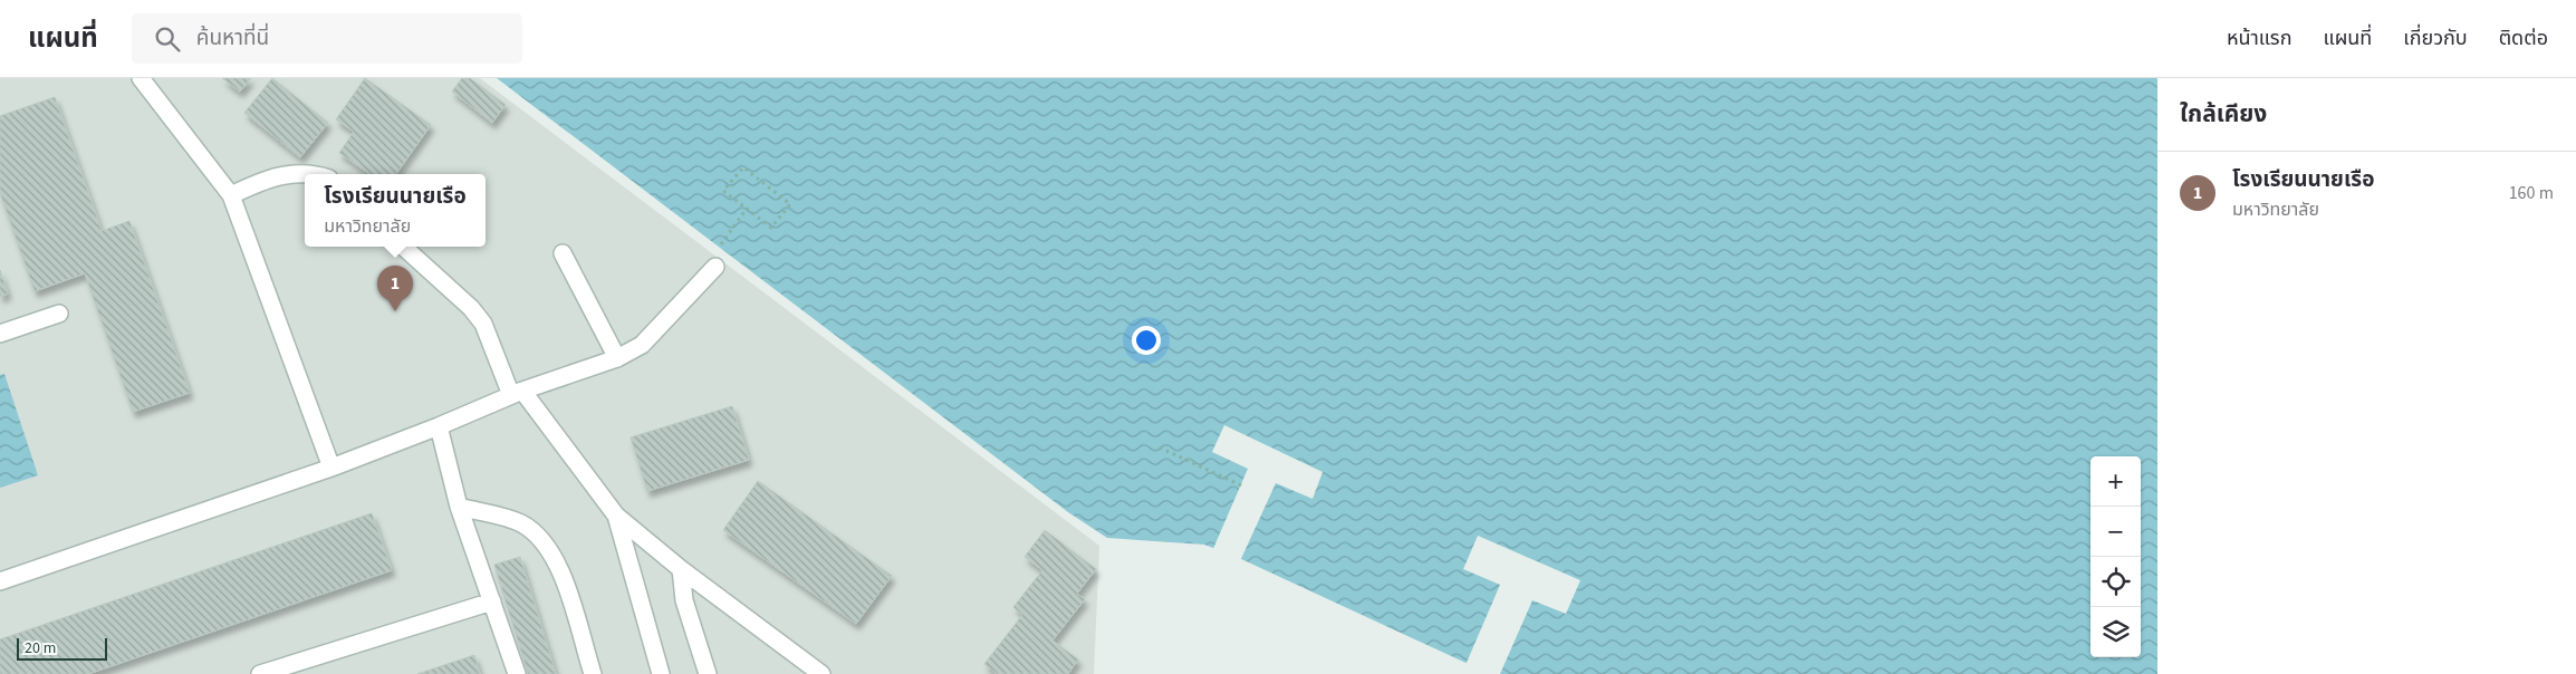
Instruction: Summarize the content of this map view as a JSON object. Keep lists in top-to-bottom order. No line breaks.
{"scale_bar":"20 m","page":{"header":"แผนที่","search":"ค้นหาที่นี่","nav":["หน้าแรก","แผนที่","เกี่ยวกับ","ติดต่อ"],"heading":"ใกล้เคียง","list":[{"mark":"1","name":"โรงเรียนนายเรือ","note":"มหาวิทยาลัย","value":"160 m"}],"popup":["โรงเรียนนายเรือ","มหาวิทยาลัย"],"pins":"1","map_buttons":["+","−"],"scale":"20 m"}}
